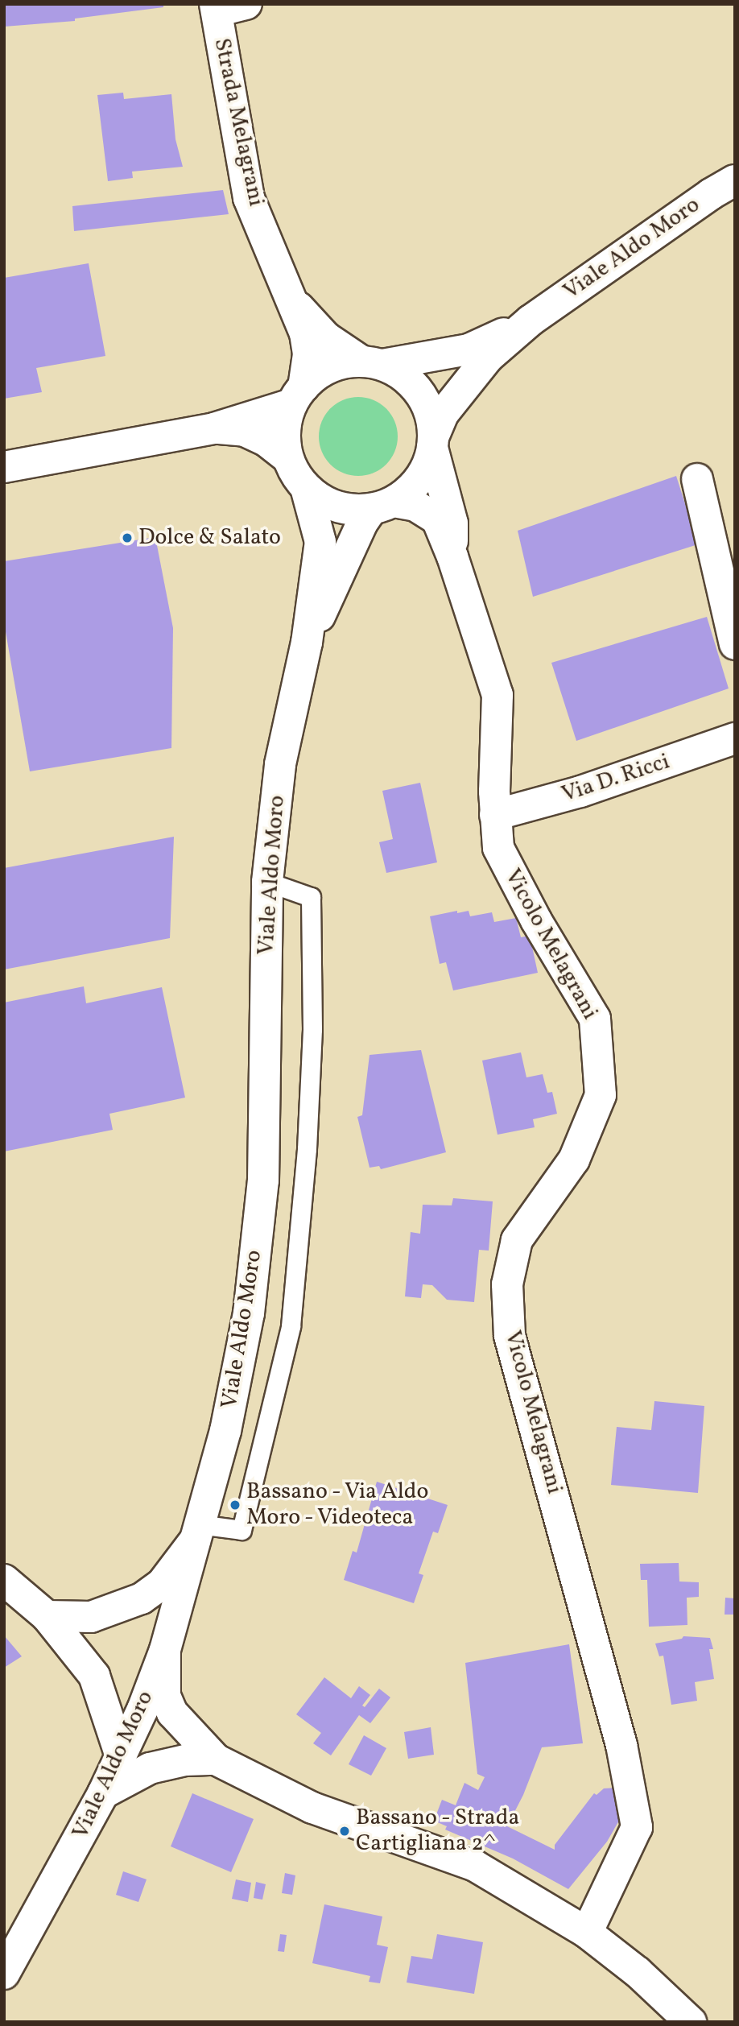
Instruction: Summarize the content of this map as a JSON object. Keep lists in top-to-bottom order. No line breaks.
{"streets":{"street":["Strada Melagrani","Viale Aldo Moro","Via D. Ricci","Vicolo Melagrani"]},"crossings":[["Strada Melagrani","Viale Aldo Moro"],["Strada Melagrani","Vicolo Melagrani"],["Viale Aldo Moro","Vicolo Melagrani"],["Via D. Ricci","Vicolo Melagrani"]],"places":["Dolce & Salato","Bassano - Via Aldo Moro - Videoteca","Bassano - Strada Cartigliana 2^"]}
